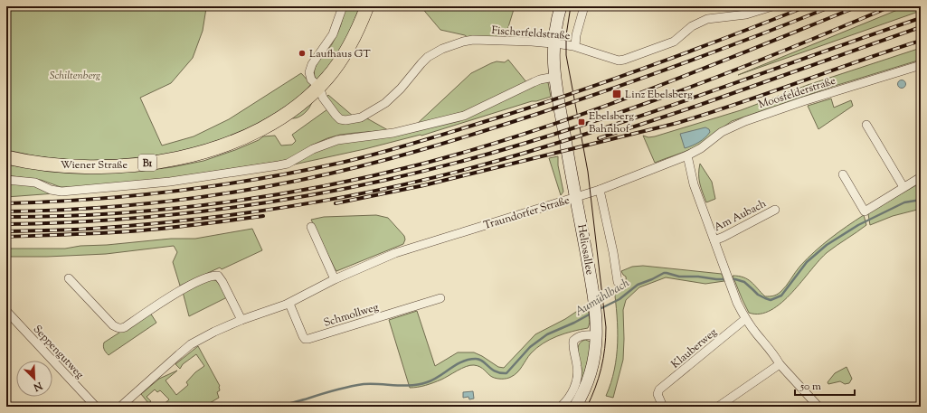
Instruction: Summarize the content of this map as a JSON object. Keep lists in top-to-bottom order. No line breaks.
{"streets":{"main road":["B1","Wiener Straße"],"street":["Fischerfeldstraße","Moosfelderstraße","Traundorfer Straße","Am Aubach","Heliosallee","Schmollweg","Klauberweg","Seppengutweg"]},"crossings":[["Fischerfeldstraße","B1"],["Fischerfeldstraße","Wiener Straße"],["Fischerfeldstraße","Traundorfer Straße"],["Moosfelderstraße","Traundorfer Straße"],["Moosfelderstraße","Heliosallee"],["B1","Wiener Straße"],["Traundorfer Straße","Heliosallee"],["Traundorfer Straße","Schmollweg"]],"water":["Aumühlbach"],"parks":["Schiltenberg"],"places":{"other":["Laufhaus GT"],"transit":["Linz Ebelsberg","Ebelsberg Bahnhof"]},"scale_bar":"50 m","north":"bottom right"}
